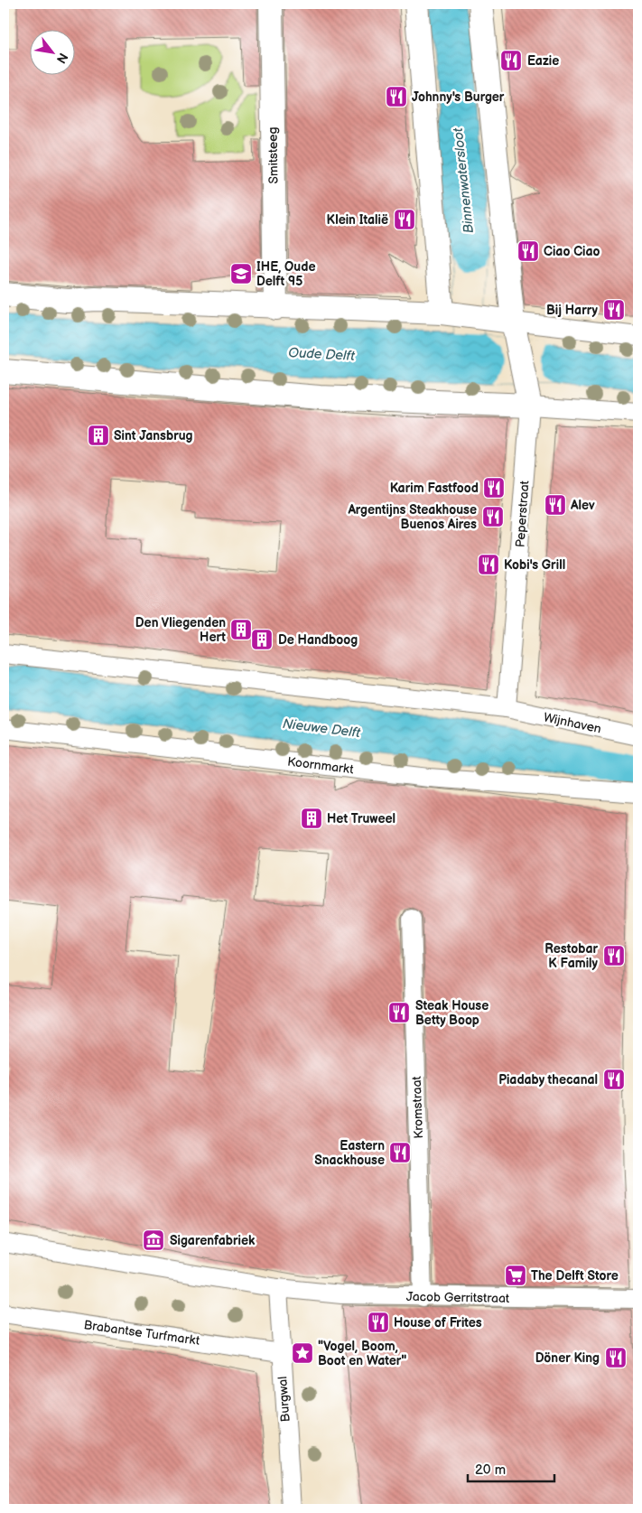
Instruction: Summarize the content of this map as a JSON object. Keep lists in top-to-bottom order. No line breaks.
{"streets":{"street":["Smitsteeg","Peperstraat","Wijnhaven","Koornmarkt","Kromstraat","Jacob Gerritstraat","Brabantse Turfmarkt","Burgwal"]},"crossings":[["Peperstraat","Wijnhaven"],["Kromstraat","Jacob Gerritstraat"],["Jacob Gerritstraat","Burgwal"],["Brabantse Turfmarkt","Burgwal"]],"water":["Binnenwatersloot","Oude Delft","Nieuwe Delft"],"places":{"restaurant":["Eazie","Johnny's Burger","Klein Italië","Ciao Ciao","Bij Harry","Karim Fastfood","Alev","Argentijns Steakhouse Buenos Aires","Kobi's Grill","Restobar K Family","Steak House Betty Boop","Piadaby thecanal","Eastern Snackhouse","House of Frites","Döner King"],"school or university":["IHE, Oude Delft 95"],"building":["Sint Jansbrug","Den Vliegenden Hert","De Handboog","Het Truweel"],"museum":["Sigarenfabriek"],"supermarket":["The Delft Store"],"place":["\"Vogel, Boom, Boot en Water\""]},"scale_bar":"20 m","north":"bottom right"}
